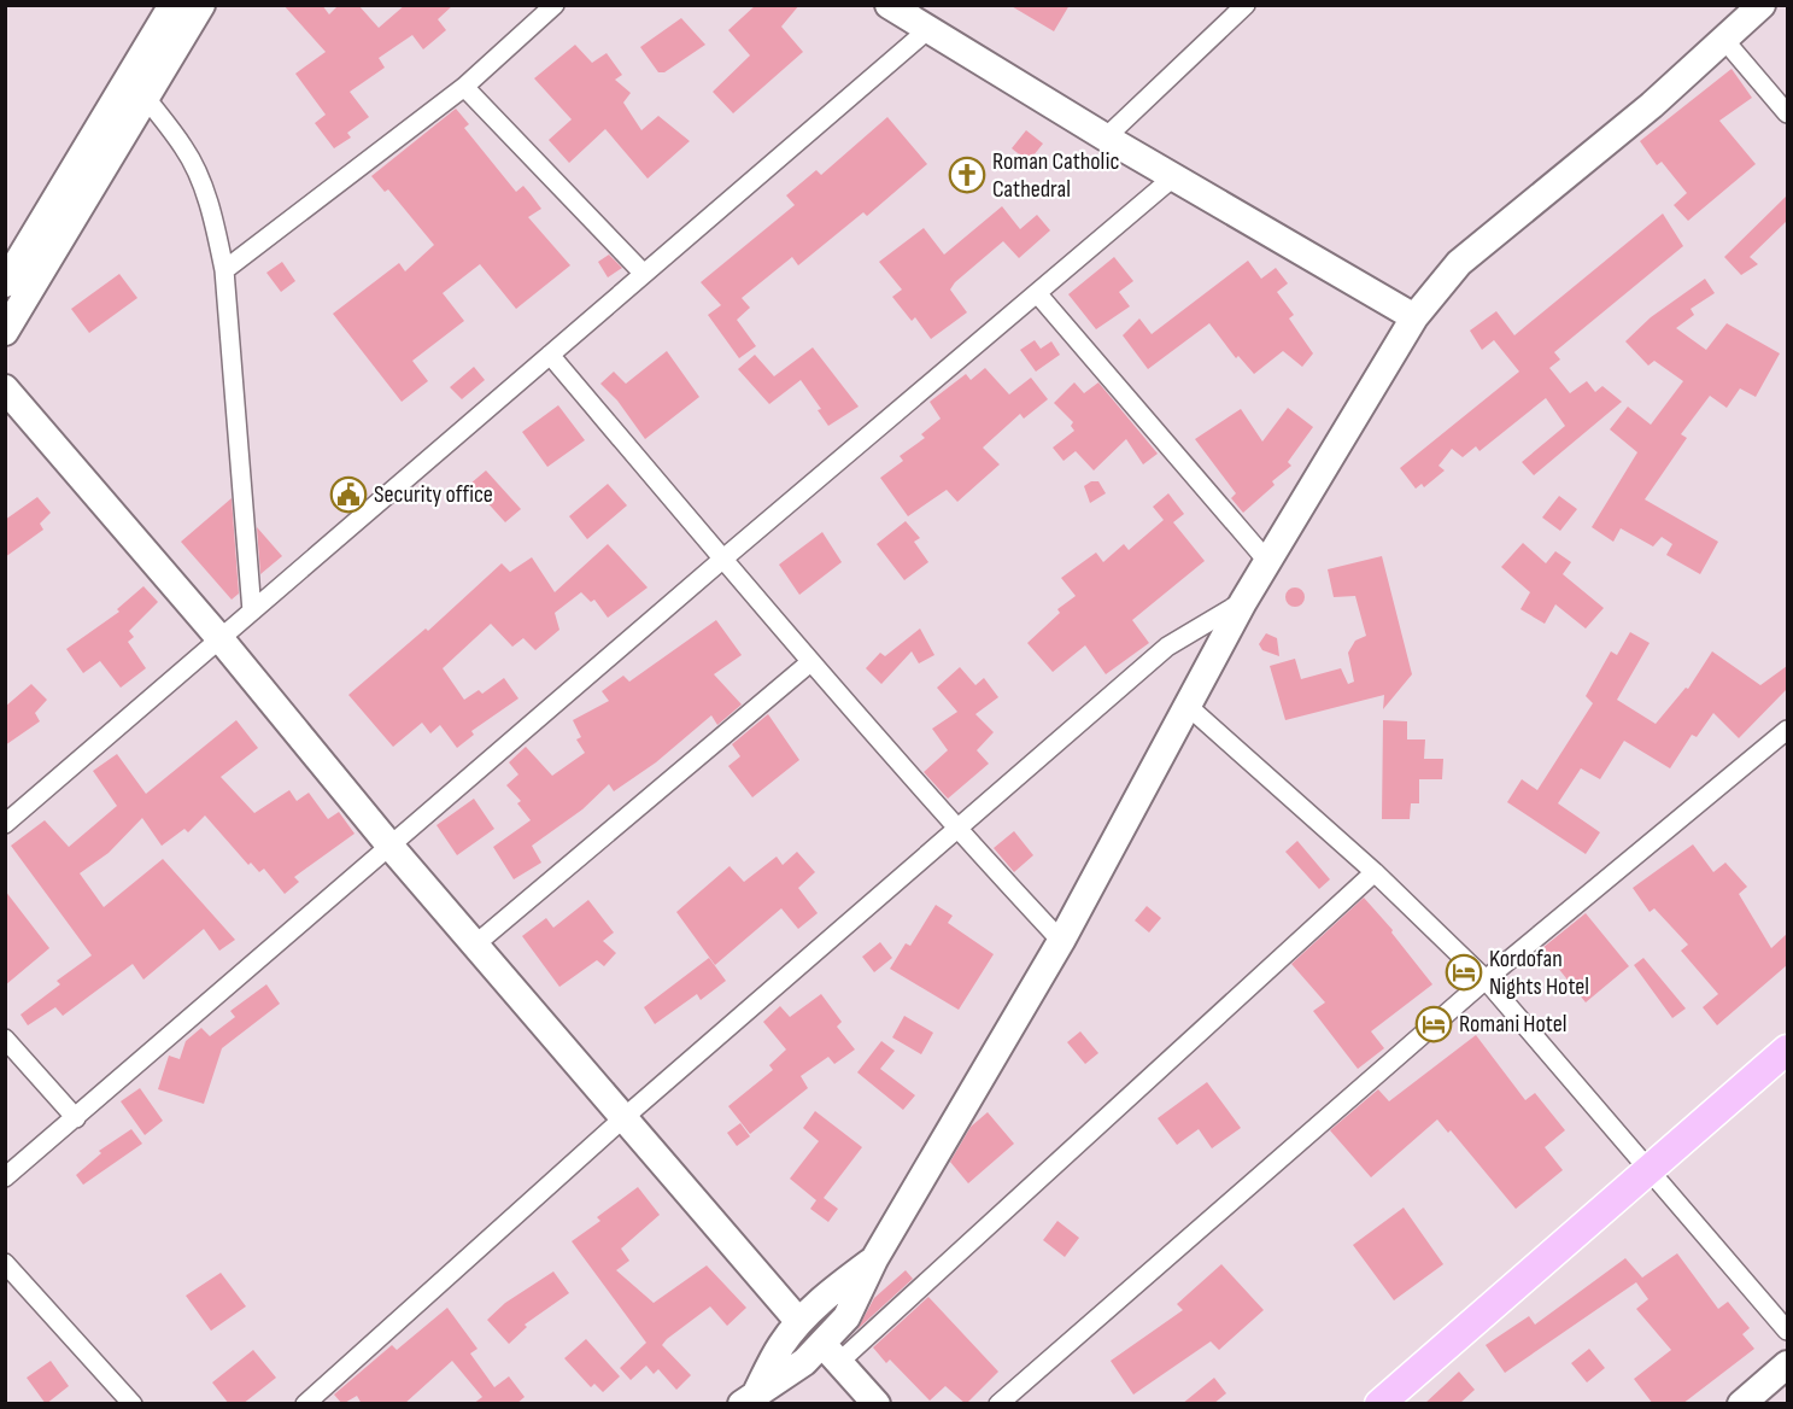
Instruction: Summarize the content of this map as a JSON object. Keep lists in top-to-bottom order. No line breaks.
{"places":{"church":["Roman Catholic Cathedral"],"public building":["Security office"],"hotel":["Kordofan Nights Hotel","Romani Hotel"]}}
